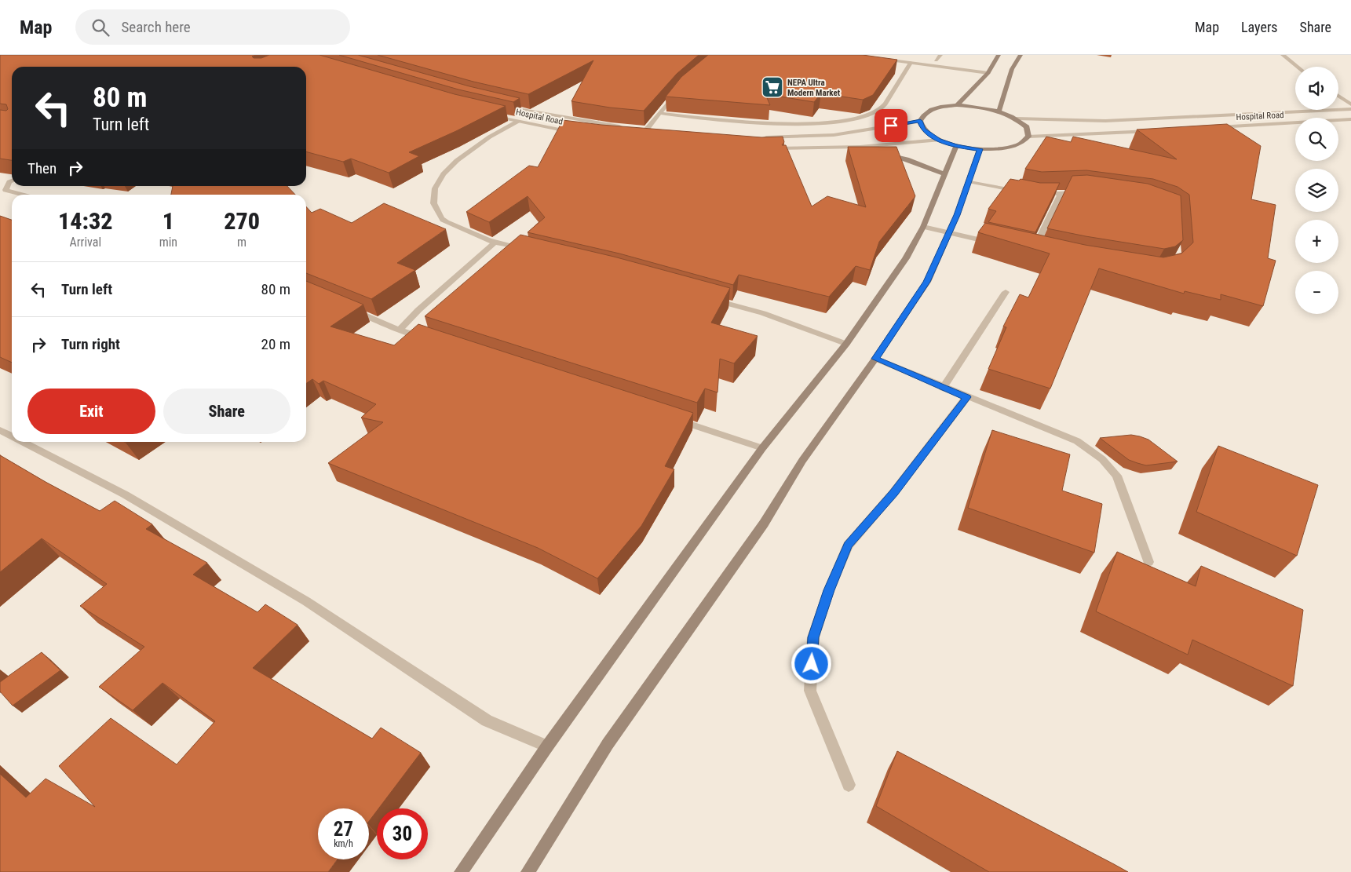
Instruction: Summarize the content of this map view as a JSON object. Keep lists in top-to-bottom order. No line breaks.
{"streets":{"street":["Hospital Road"]},"places":{"supermarket":["NEPA Ultra Modern Market"]},"page":{"header":"Map","search":"Search here","nav":["Map","Layers","Share"],"map_buttons":["+","−"],"turn":["80 m","Turn left"],"then":"Then","eta":["14:32","Arrival","1","min","270","m"],"list":[{"name":"Turn left","value":"80 m"},{"name":"Turn right","value":"20 m"}],"buttons":["Exit","Share"],"speed":"27 km/h","limit":"30"}}
